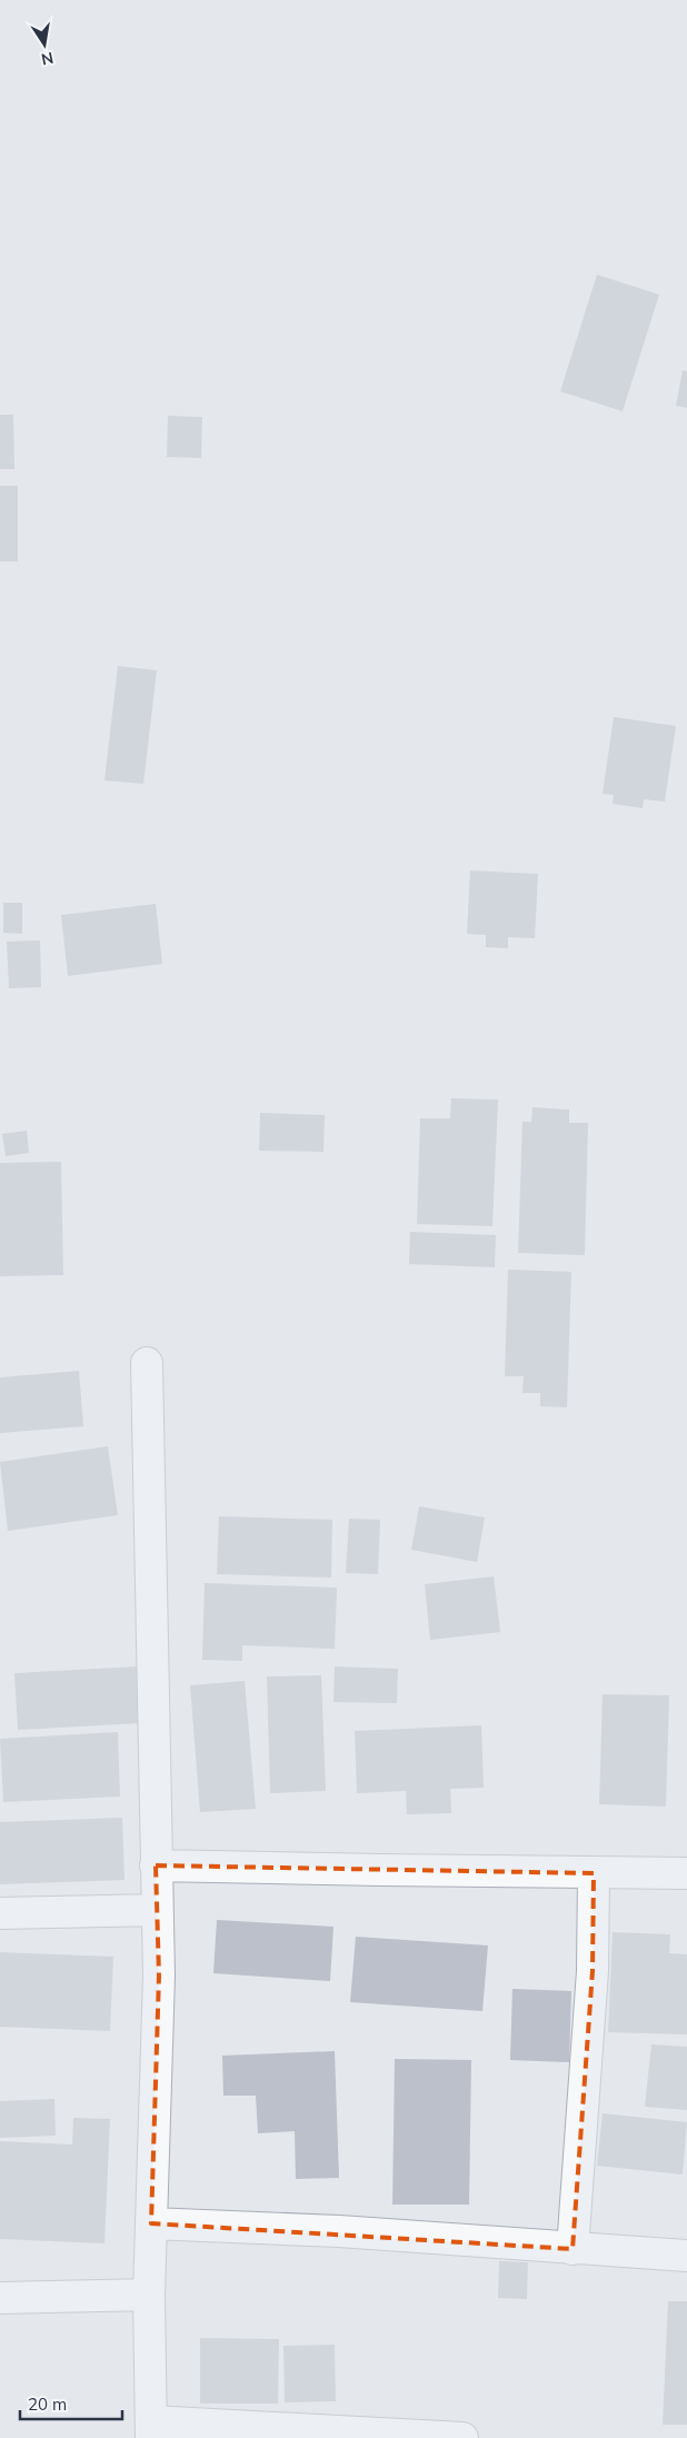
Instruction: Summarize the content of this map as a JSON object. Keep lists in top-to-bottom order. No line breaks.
{"scale_bar":"20 m","north":"bottom"}
